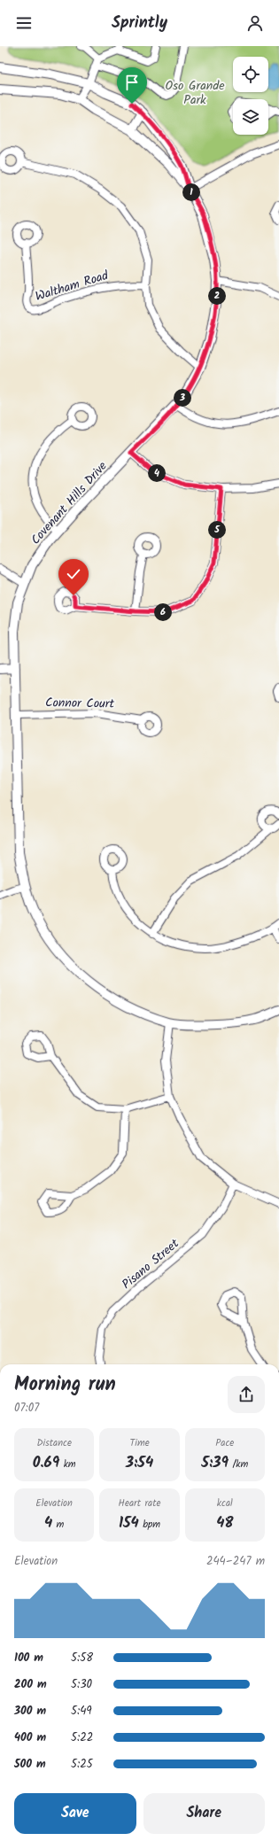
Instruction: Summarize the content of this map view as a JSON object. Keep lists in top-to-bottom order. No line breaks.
{"streets":{"street":["Waltham Road","Covenant Hills Drive","Connor Court","Pisano Street"]},"crossings":[["Covenant Hills Drive","Connor Court"]],"parks":["Oso Grande Park"],"page":{"header":"Sprintly","pins":["1","2","3","4","5","6"],"heading":["Morning run","07:07"],"stats":[["Distance","0.69 km"],["Time","3:54"],["Pace","5:39 /km"],["Elevation","4 m"],["Heart rate","154 bpm"],["kcal","48"]],"chart":["Elevation","244–247 m"],"list":[{"name":"100 m","note":"5:58"},{"name":"200 m","note":"5:30"},{"name":"300 m","note":"5:49"},{"name":"400 m","note":"5:22"},{"name":"500 m","note":"5:25"}],"buttons":["Save","Share"]}}
